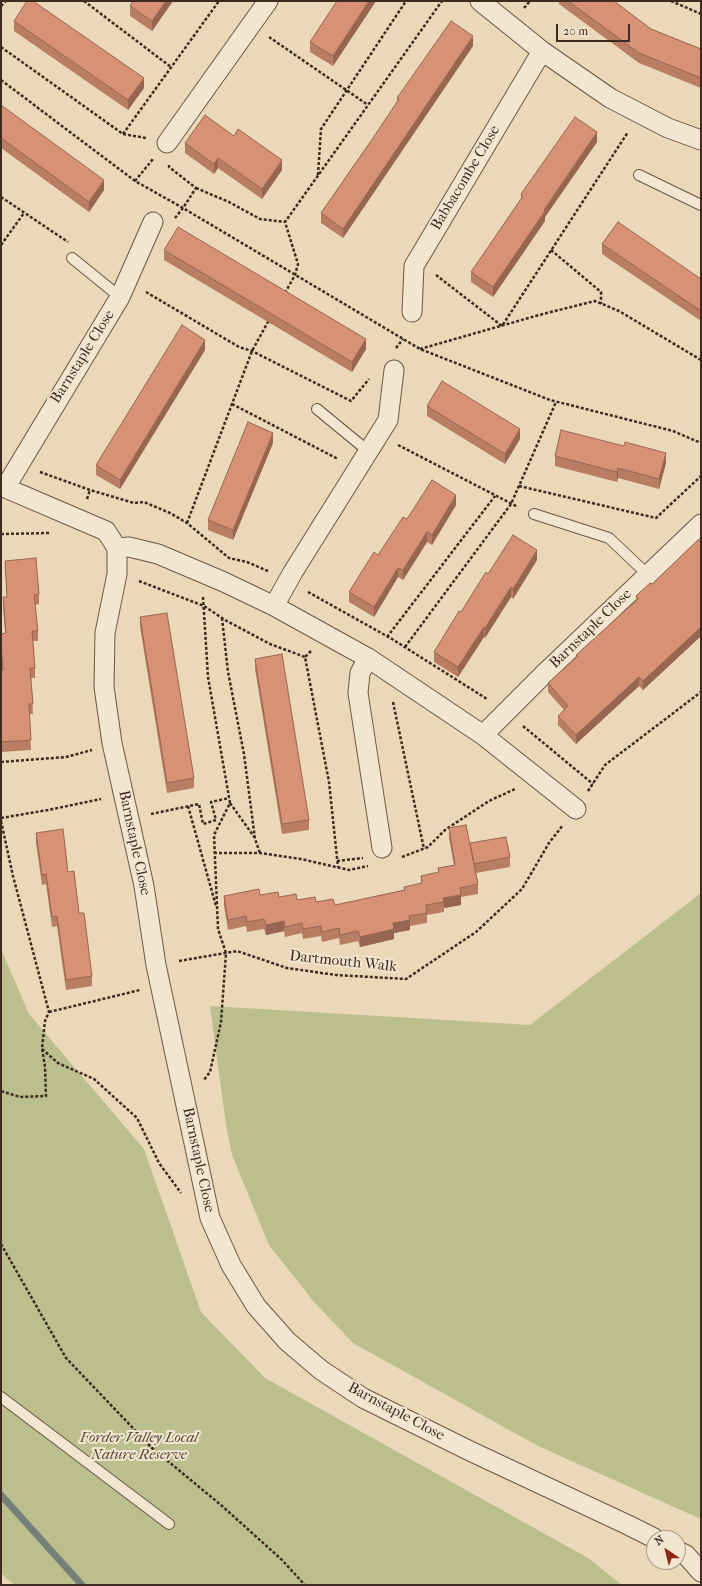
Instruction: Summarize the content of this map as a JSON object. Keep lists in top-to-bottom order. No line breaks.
{"streets":{"street":["Babbacombe Close","Barnstaple Close"],"path":["Dartmouth Walk"]},"crossings":[["Barnstaple Close","Dartmouth Walk"]],"parks":["Forder Valley Local Nature Reserve"],"scale_bar":"20 m","north":"top left"}
